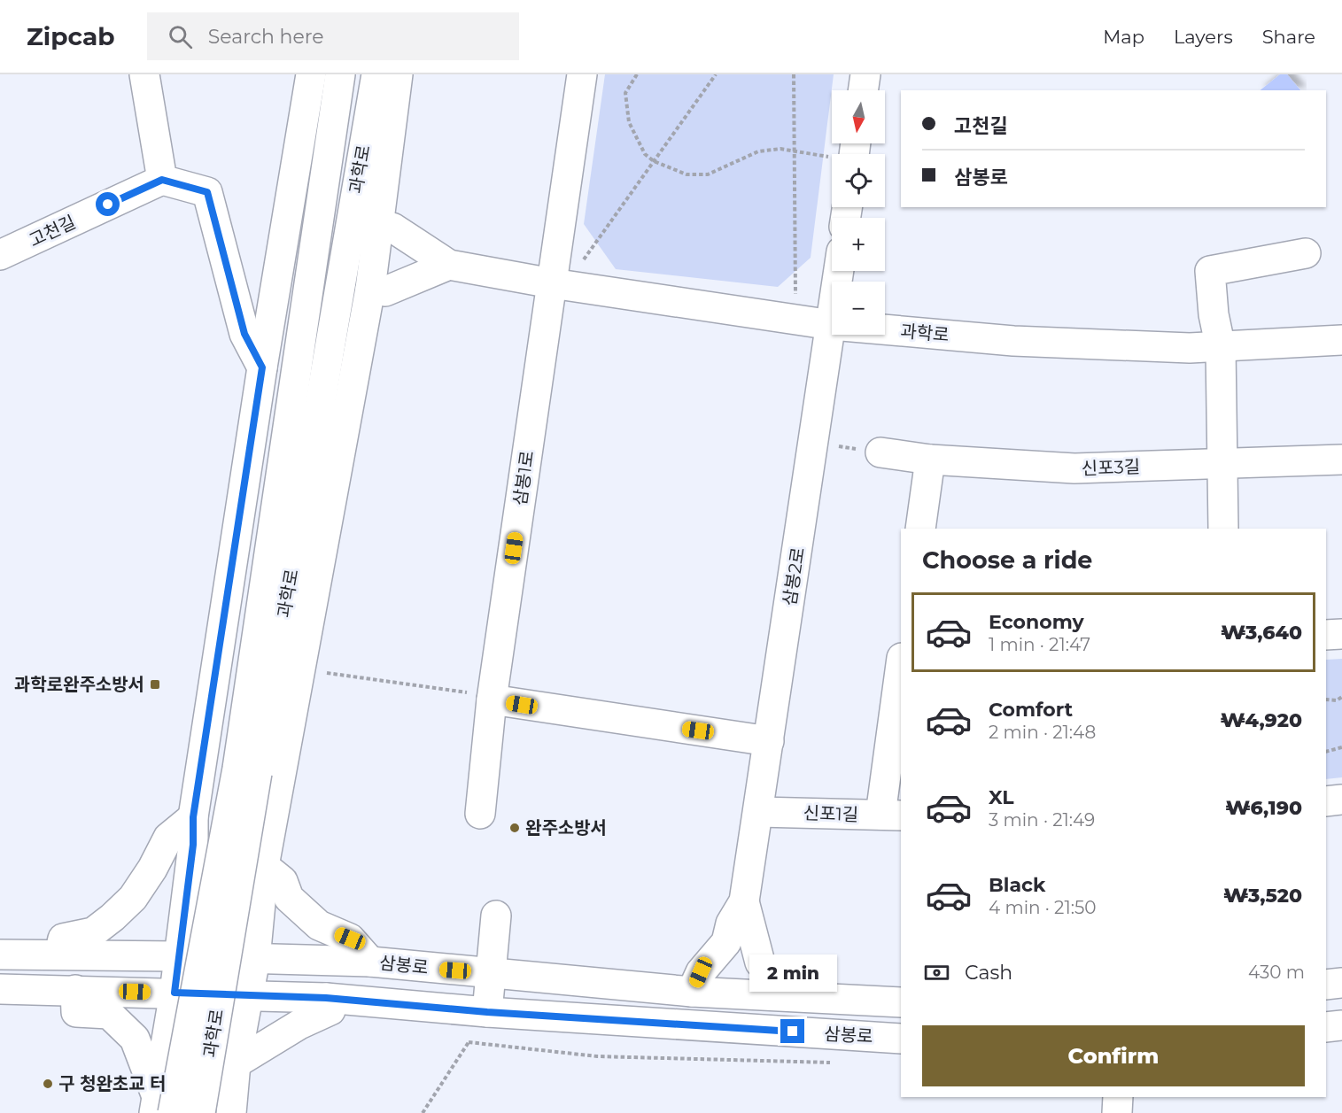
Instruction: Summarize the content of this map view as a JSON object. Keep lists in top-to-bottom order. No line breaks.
{"streets":{"street":["과학로","고천길","신포3길","삼봉1로","삼봉2로","신포1길","삼봉로"]},"crossings":[["과학로","삼봉1로"],["과학로","삼봉2로"],["과학로","삼봉로"],["삼봉2로","신포1길"],["삼봉2로","삼봉로"]],"places":{"transit":["과학로완주소방서"],"other":["완주소방서","구 청완초교 터"]},"north":"bottom","page":{"header":"Zipcab","search":"Search here","nav":["Map","Layers","Share"],"map_buttons":["+","−"],"banner":["고천길","삼봉로"],"heading":"Choose a ride","list":[{"name":"Economy","note":"1 min · 21:47","value":"₩3,640"},{"name":"Comfort","note":"2 min · 21:48","value":"₩4,920"},{"name":"XL","note":"3 min · 21:49","value":"₩6,190"},{"name":"Black","note":"4 min · 21:50","value":"₩3,520"}],"pay":["Cash","430 m"],"bubble":"2 min","buttons":"Confirm"}}
